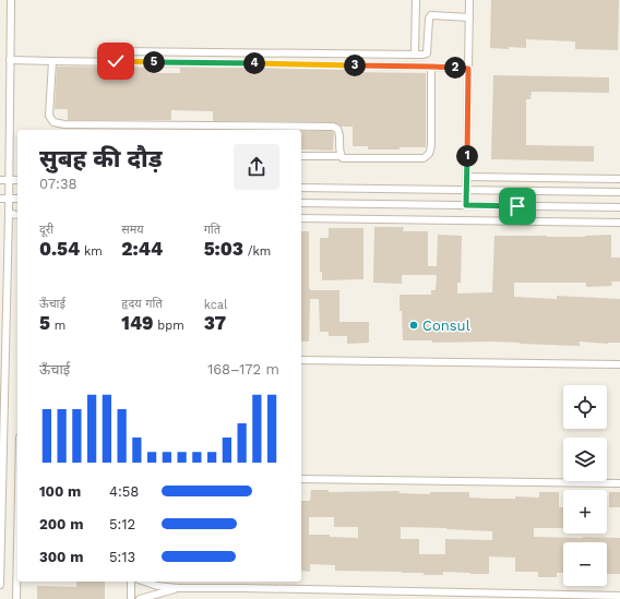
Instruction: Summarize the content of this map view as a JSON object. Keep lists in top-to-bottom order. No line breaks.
{"places":["Consul"],"page":{"pins":["5","4","3","2","1"],"heading":["सुबह की दौड़","07:38"],"stats":[["दूरी","0.54 km"],["समय","2:44"],["गति","5:03 /km"],["ऊँचाई","5 m"],["हृदय गति","149 bpm"],["kcal","37"]],"chart":["ऊँचाई","168–172 m"],"map_buttons":["+","−"],"list":[{"name":"100 m","note":"4:58"},{"name":"200 m","note":"5:12"},{"name":"300 m","note":"5:13"}]}}
